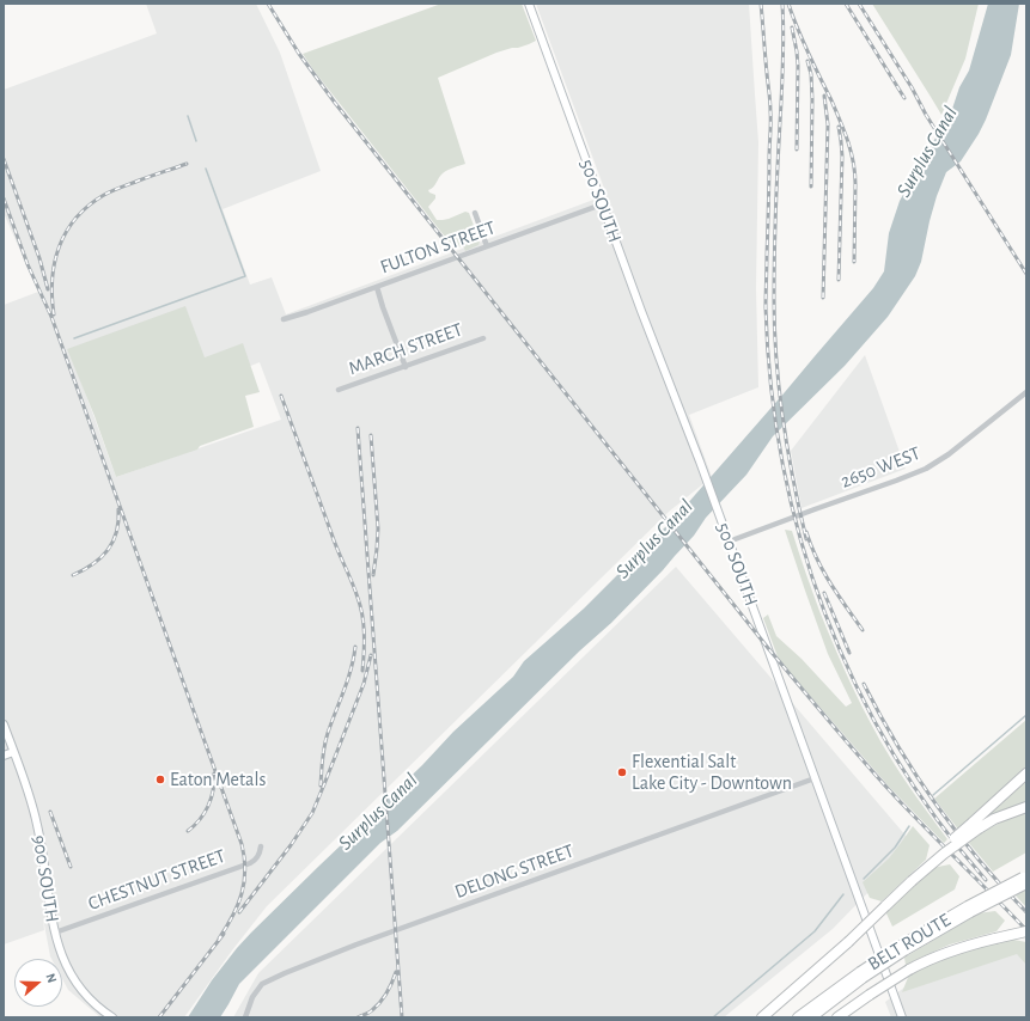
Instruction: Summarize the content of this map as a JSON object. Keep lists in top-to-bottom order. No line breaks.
{"streets":{"highway":["BELT ROUTE"],"street":["500 SOUTH","FULTON STREET","MARCH STREET","2650 WEST","DELONG STREET","900 SOUTH","CHESTNUT STREET"]},"crossings":[["500 SOUTH","FULTON STREET"],["500 SOUTH","2650 WEST"],["500 SOUTH","DELONG STREET"],["900 SOUTH","CHESTNUT STREET"]],"water":["Surplus Canal"],"places":["Flexential Salt Lake City - Downtown","Eaton Metals"],"north":"right"}
